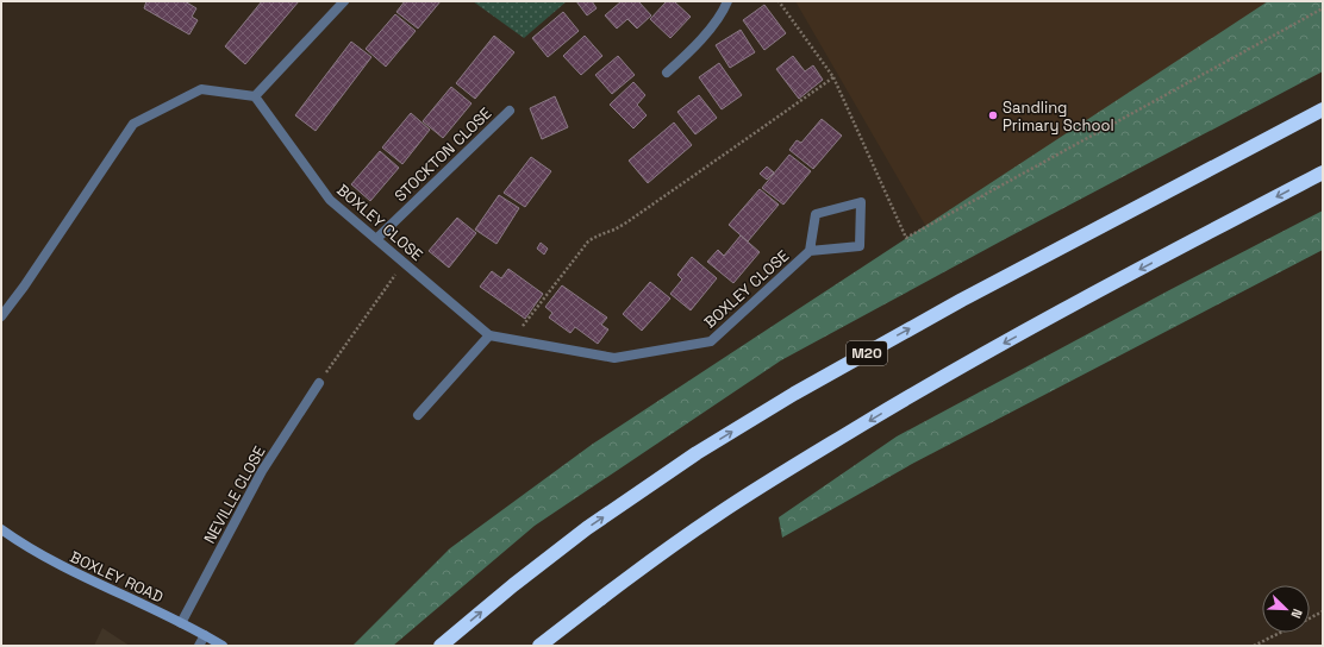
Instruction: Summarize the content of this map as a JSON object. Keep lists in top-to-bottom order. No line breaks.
{"streets":{"highway":["M20"],"street":["STOCKTON CLOSE","BOXLEY CLOSE","NEVILLE CLOSE","BOXLEY ROAD"]},"crossings":[["STOCKTON CLOSE","BOXLEY CLOSE"],["NEVILLE CLOSE","BOXLEY ROAD"]],"places":["Sandling Primary School"],"north":"bottom right"}
